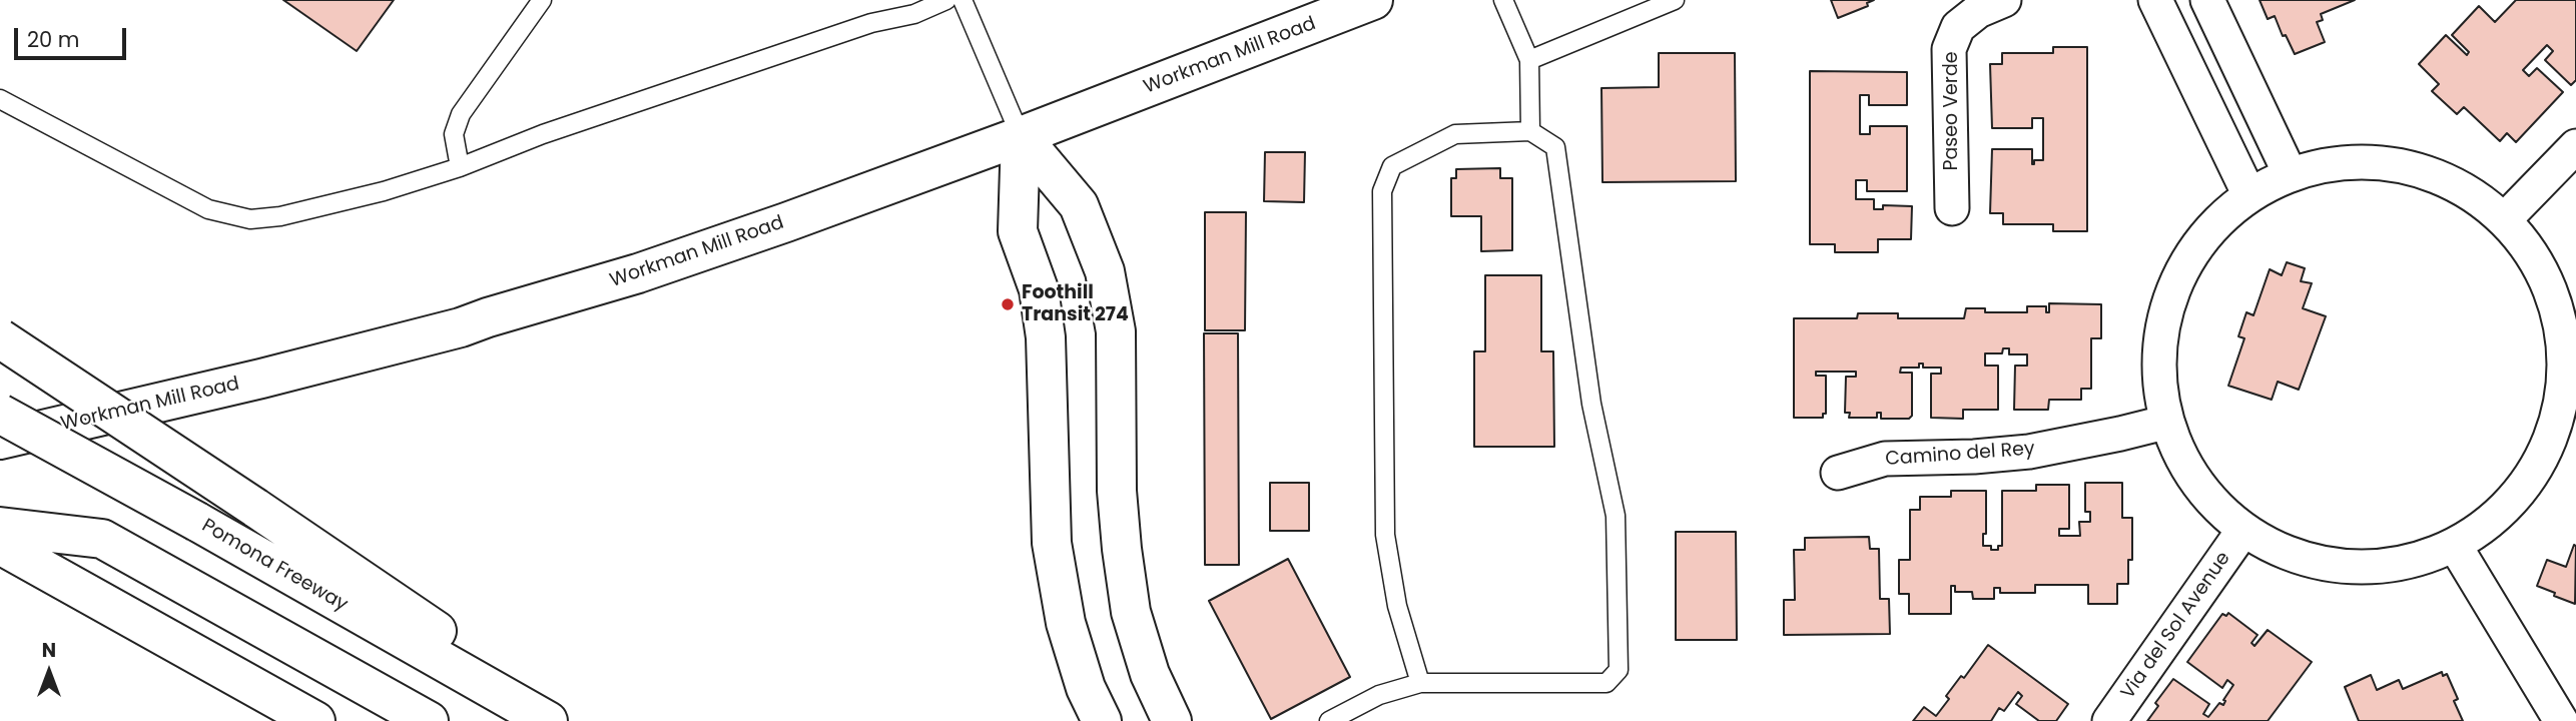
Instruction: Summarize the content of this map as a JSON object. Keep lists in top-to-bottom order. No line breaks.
{"streets":{"main road":["Workman Mill Road","Pomona Freeway"],"street":["Paseo Verde","Camino del Rey","Via del Sol Avenue"]},"places":["Foothill Transit 274"],"scale_bar":"20 m","north":"top"}
